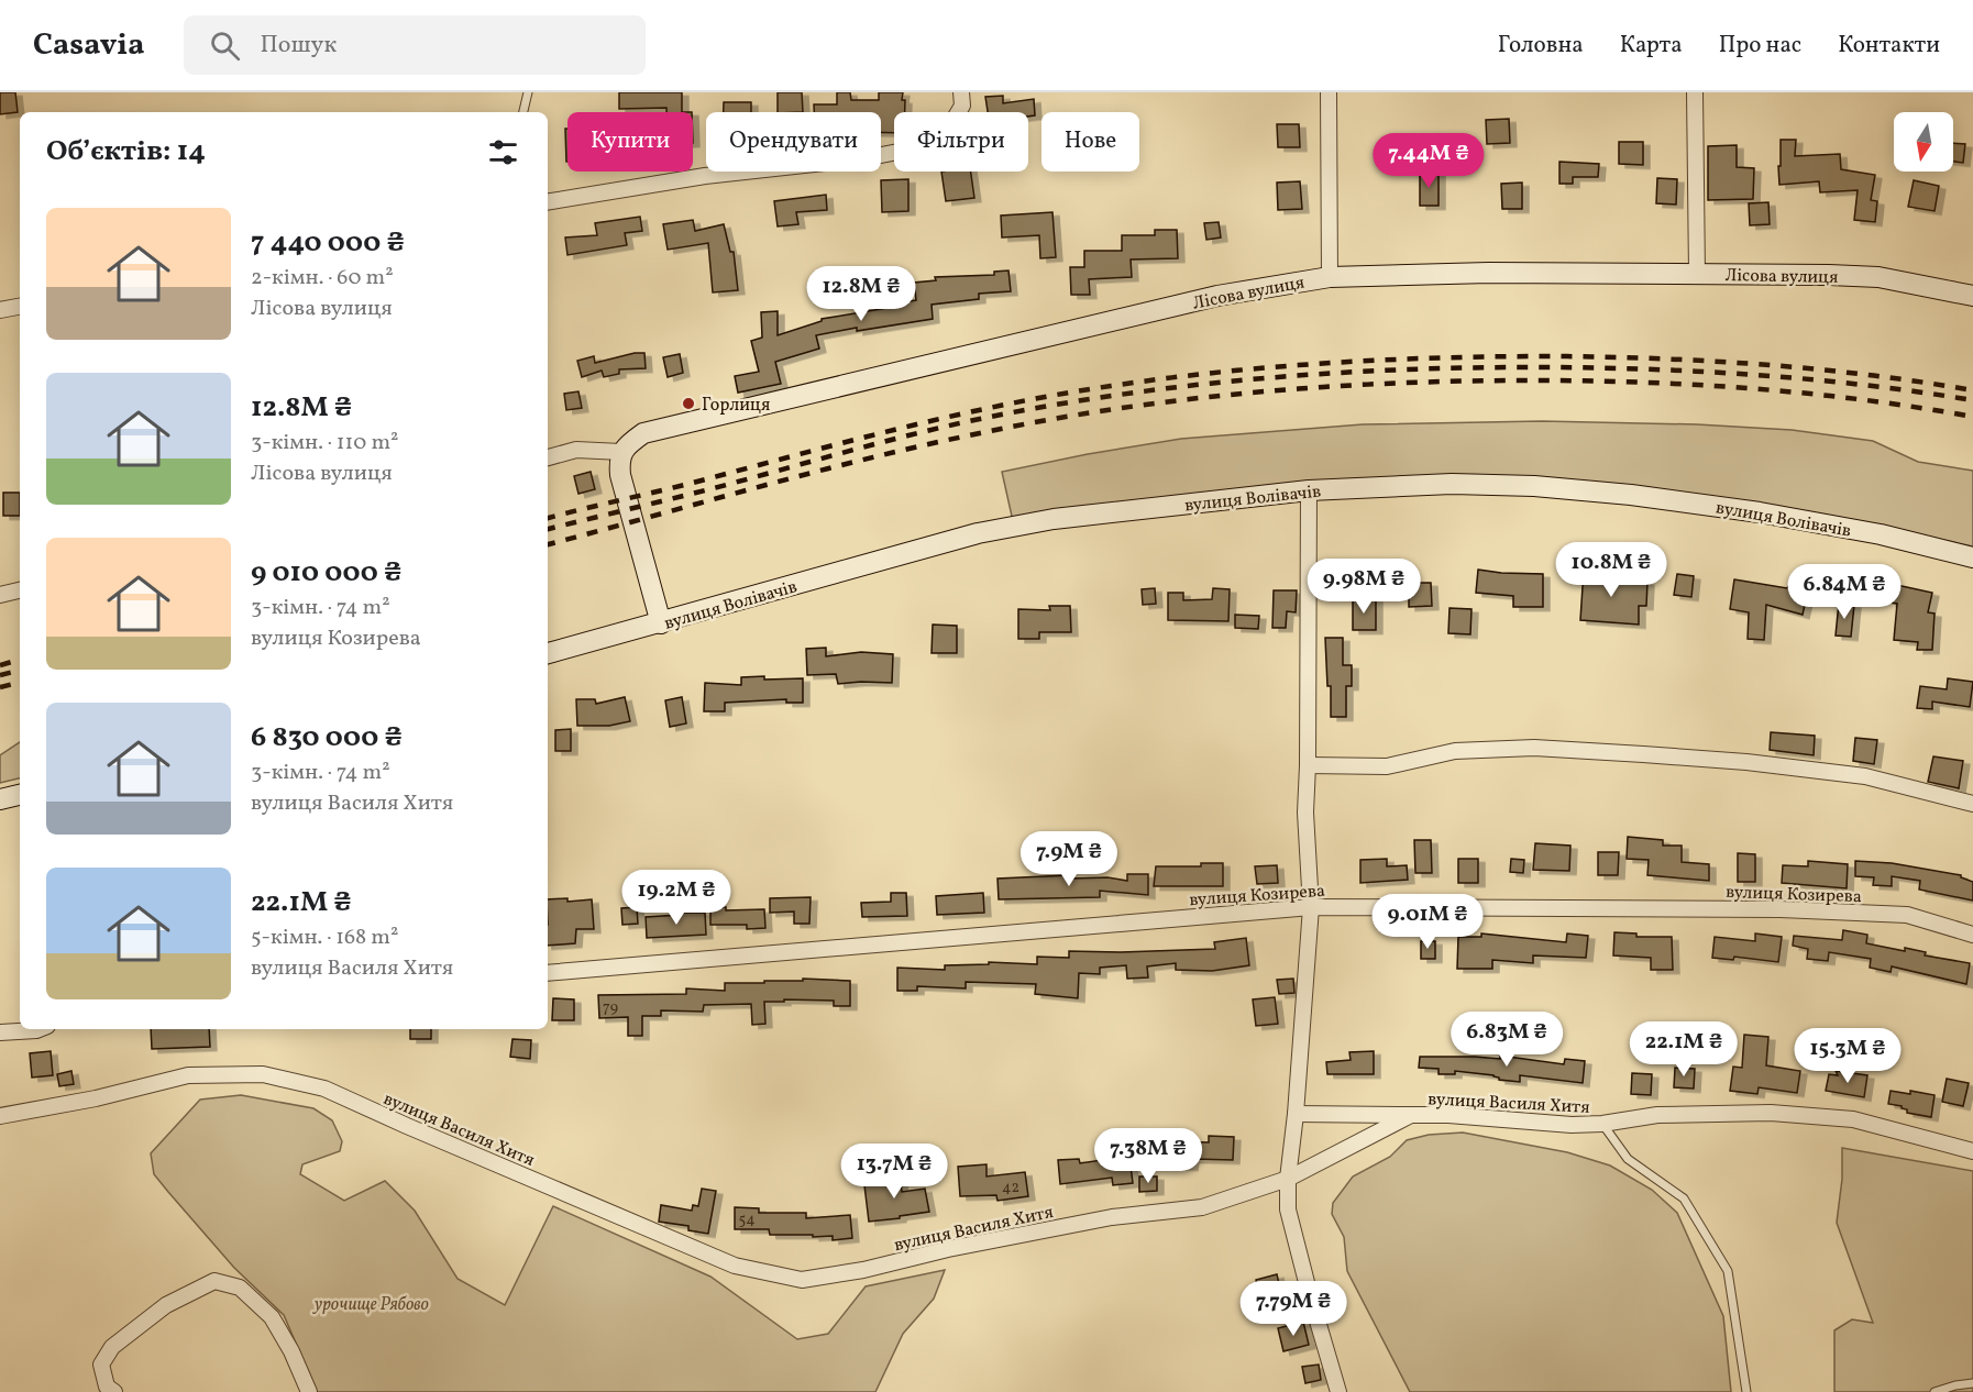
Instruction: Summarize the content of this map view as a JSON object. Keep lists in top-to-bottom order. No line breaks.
{"streets":{"street":["Лісова вулиця","вулиця Волівачів","вулиця Козирева","вулиця Василя Хитя"]},"parks":["урочище Рябово"],"places":["Горлиця"],"house_numbers":["79","42","54"],"north":"bottom","page":{"header":"Casavia","search":"Пошук","nav":["Головна","Карта","Про нас","Контакти"],"chip":["Купити","Орендувати","Фільтри","Нове"],"heading":"Об’єктів: 14","price":["7.44M ₴","12.8M ₴","10.8M ₴","9.98M ₴","6.84M ₴","7.9M ₴","19.2M ₴","9.01M ₴","6.83M ₴","22.1M ₴","15.3M ₴","7.38M ₴","13.7M ₴","7.79M ₴"],"list":[{"name":"7 440 000 ₴","note":"2-кімн. · 60 m² · Лісова вулиця"},{"name":"12.8M ₴","note":"3-кімн. · 110 m² · Лісова вулиця"},{"name":"9 010 000 ₴","note":"3-кімн. · 74 m² · вулиця Козирева"},{"name":"6 830 000 ₴","note":"3-кімн. · 74 m² · вулиця Василя Хитя"},{"name":"22.1M ₴","note":"5-кімн. · 168 m² · вулиця Василя Хитя"}]}}
